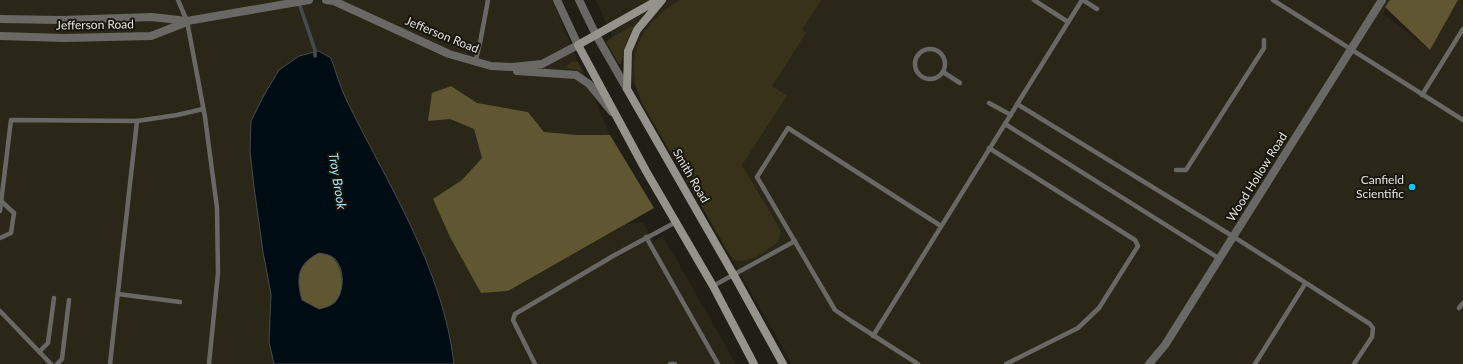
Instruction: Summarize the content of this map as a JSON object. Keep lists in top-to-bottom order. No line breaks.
{"streets":{"main road":["Jefferson Road","Smith Road"],"street":["Wood Hollow Road"]},"crossings":[["Jefferson Road","Smith Road"]],"water":["Troy Brook"],"places":["Canfield Scientific"]}
